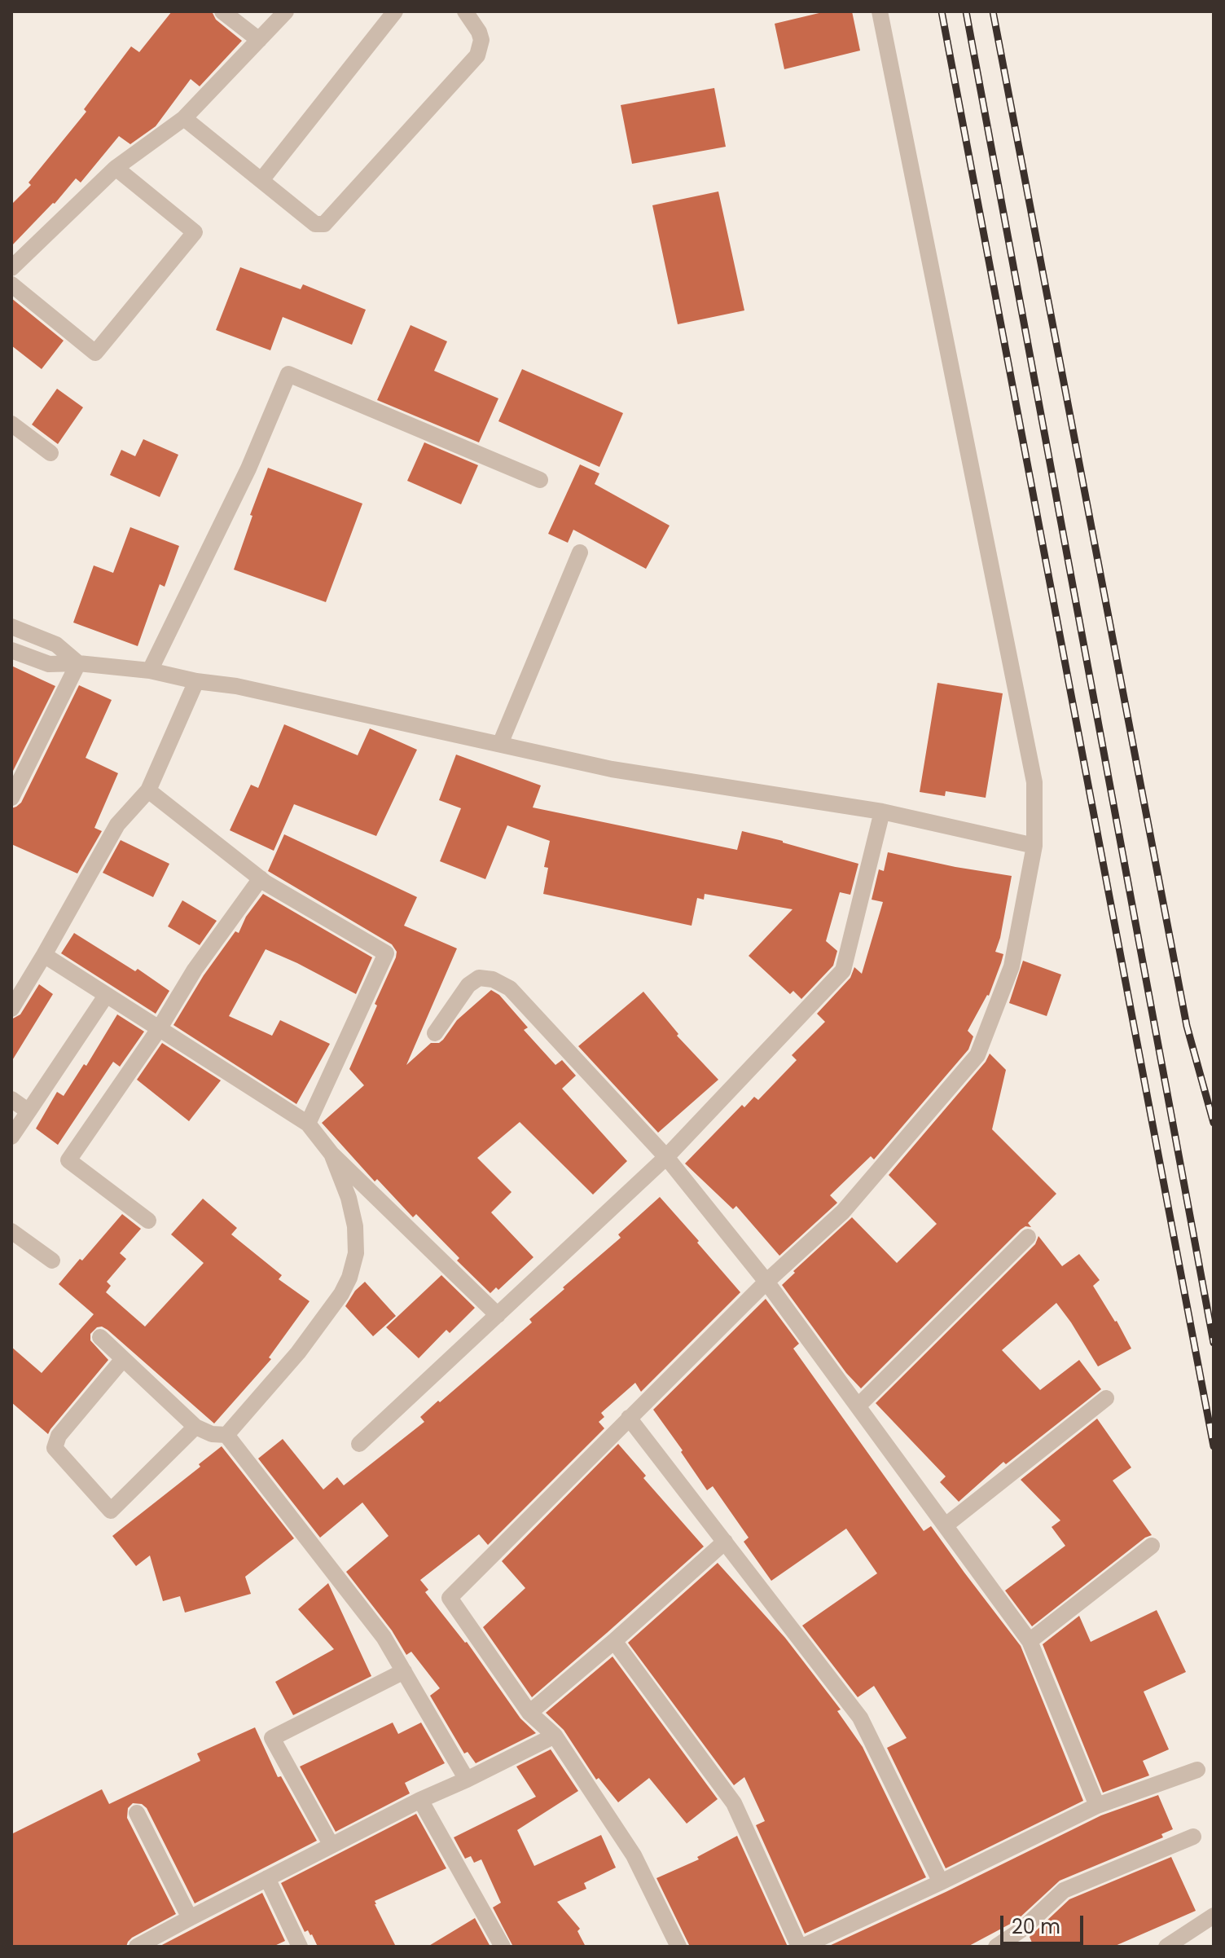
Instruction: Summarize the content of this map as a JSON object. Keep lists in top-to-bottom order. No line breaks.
{"scale_bar":"20 m"}
